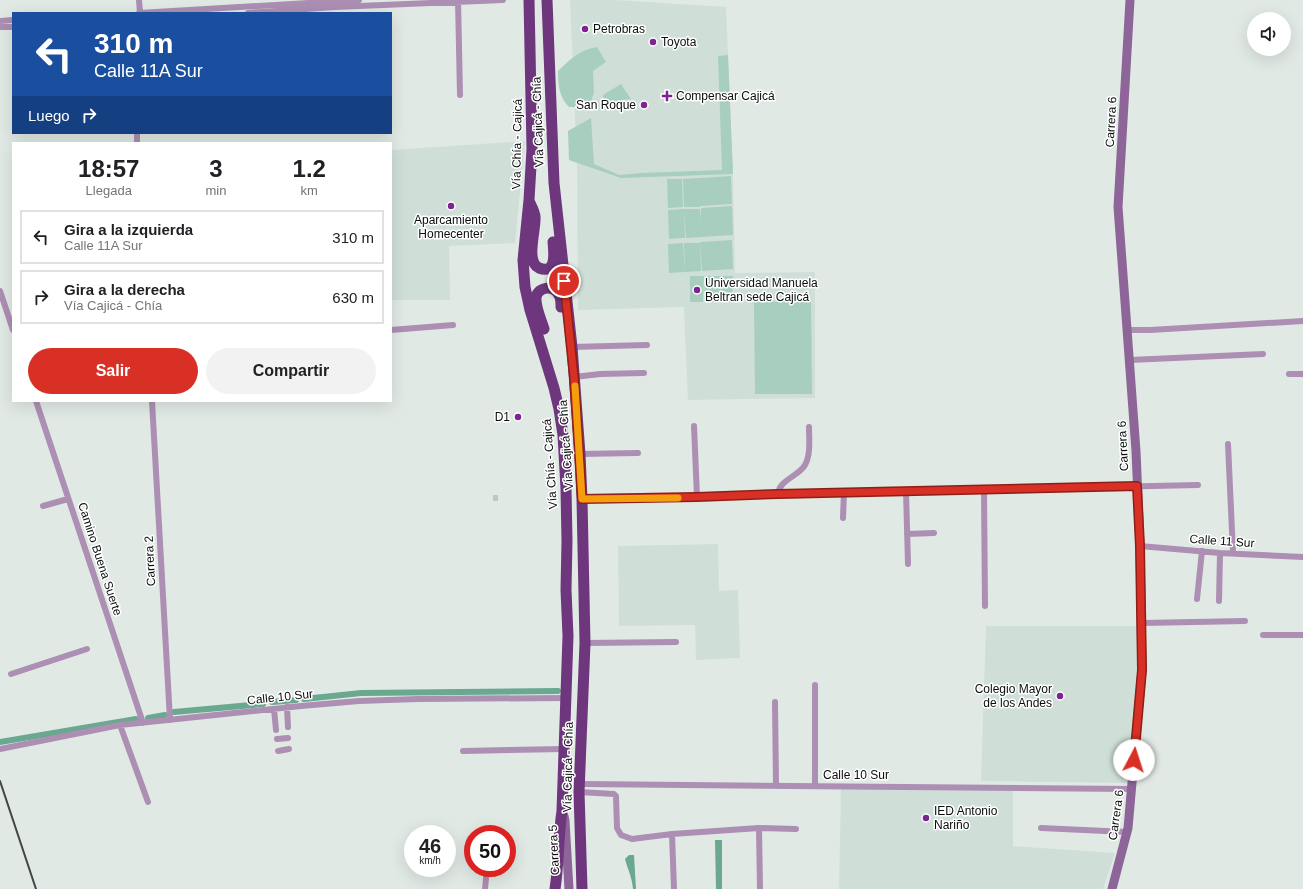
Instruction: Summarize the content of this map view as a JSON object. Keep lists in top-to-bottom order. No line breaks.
{"streets":{"highway":["Vía Cajicá - Chía","Vía Chía - Cajicá"],"main road":["Carrera 6","Carrera 5"],"street":["Calle 11 Sur","Camino Buena Suerte","Carrera 2","Calle 10 Sur"]},"crossings":[["Vía Cajicá - Chía","Calle 10 Sur"],["Carrera 6","Calle 11 Sur"],["Carrera 6","Calle 10 Sur"],["Vía Chía - Cajicá","Calle 10 Sur"],["Vía Chía - Cajicá","Carrera 5"],["Camino Buena Suerte","Calle 10 Sur"],["Carrera 2","Calle 10 Sur"]],"places":{"other":["Petrobras","Toyota","San Roque","Aparcamiento Homecenter","Universidad Manuela Beltran sede Cajicá","D1","Colegio Mayor de los Andes","IED Antonio Nariño"],"health":["Compensar Cajicá"]},"page":{"turn":["310 m","Calle 11A Sur"],"then":"Luego","eta":["18:57","Llegada","3","min","1.2","km"],"list":[{"name":"Gira a la izquierda","note":"Calle 11A Sur","value":"310 m"},{"name":"Gira a la derecha","note":"Vía Cajicá - Chía","value":"630 m"}],"buttons":["Salir","Compartir"],"speed":"46 km/h","limit":"50"}}
